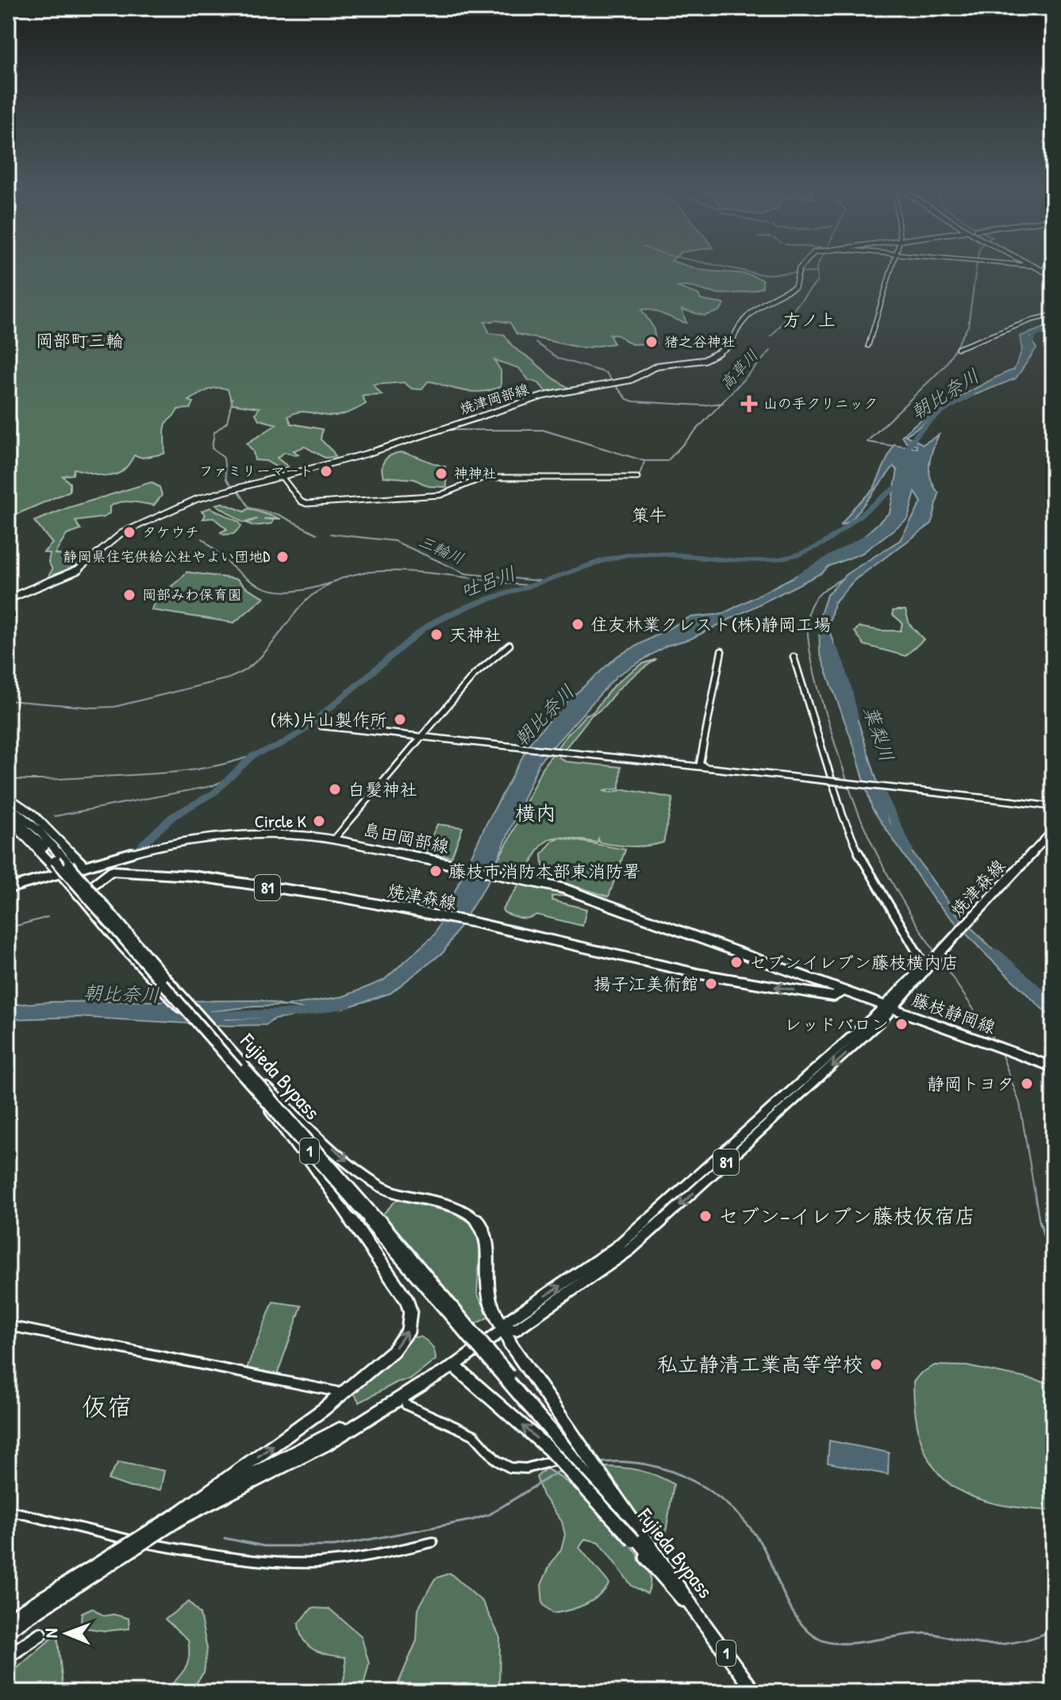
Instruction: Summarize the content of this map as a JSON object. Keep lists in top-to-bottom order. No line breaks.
{"streets":{"highway":["Fujieda Bypass","1"],"main road":["焼津岡部線","島田岡部線","81","焼津森線","藤枝静岡線"]},"crossings":[["島田岡部線","焼津森線"],["島田岡部線","藤枝静岡線"],["焼津森線","藤枝静岡線"],["Fujieda Bypass","1"]],"one_way":["焼津森線"],"districts":["方ノ上","岡部町三輪","策牛","横内","仮宿"],"water":["高草川","朝比奈川","三輪川","吐呂川","葉梨川"],"places":{"other":["猪之谷神社","ファミリーマート","神神社","タケウチ","静岡県住宅供給公社やよい団地D","岡部みわ保育園","住友林業クレスト(株)静岡工場","天神社","(株)片山製作所","白髪神社","Circle K","藤枝市消防本部東消防署","セブンイレブン藤枝横内店","揚子江美術館","レッドバロン","静岡トヨタ","セブン−イレブン藤枝仮宿店","私立静清工業高等学校"],"health":["山の手クリニック"]},"north":"left"}
